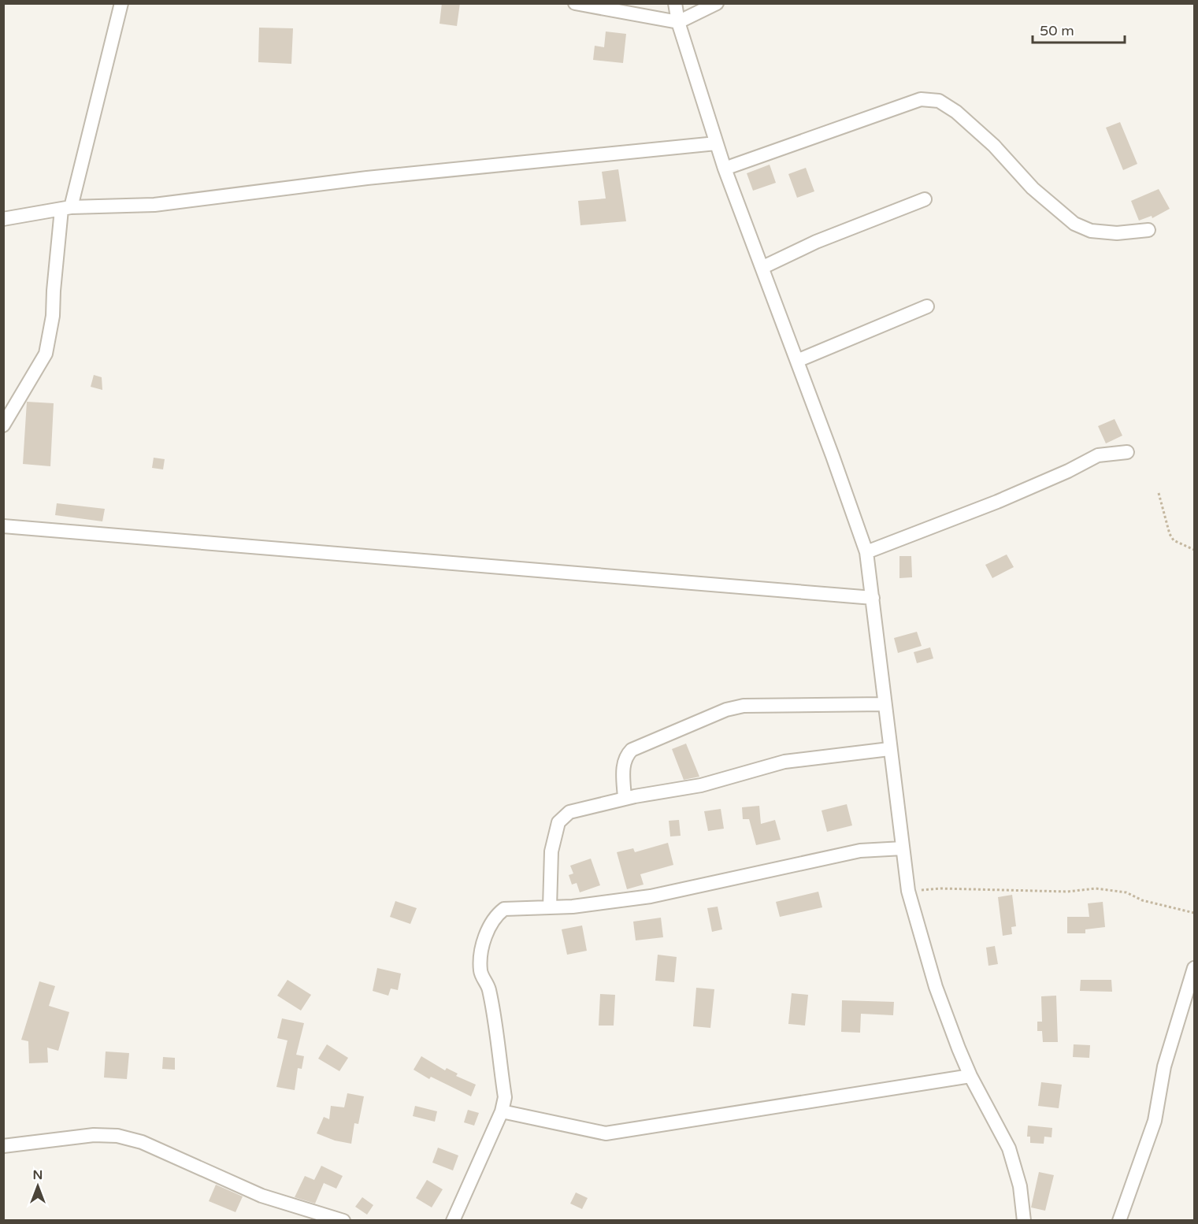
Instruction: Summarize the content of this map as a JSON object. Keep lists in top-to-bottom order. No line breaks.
{"scale_bar":"50 m","north":"top"}
